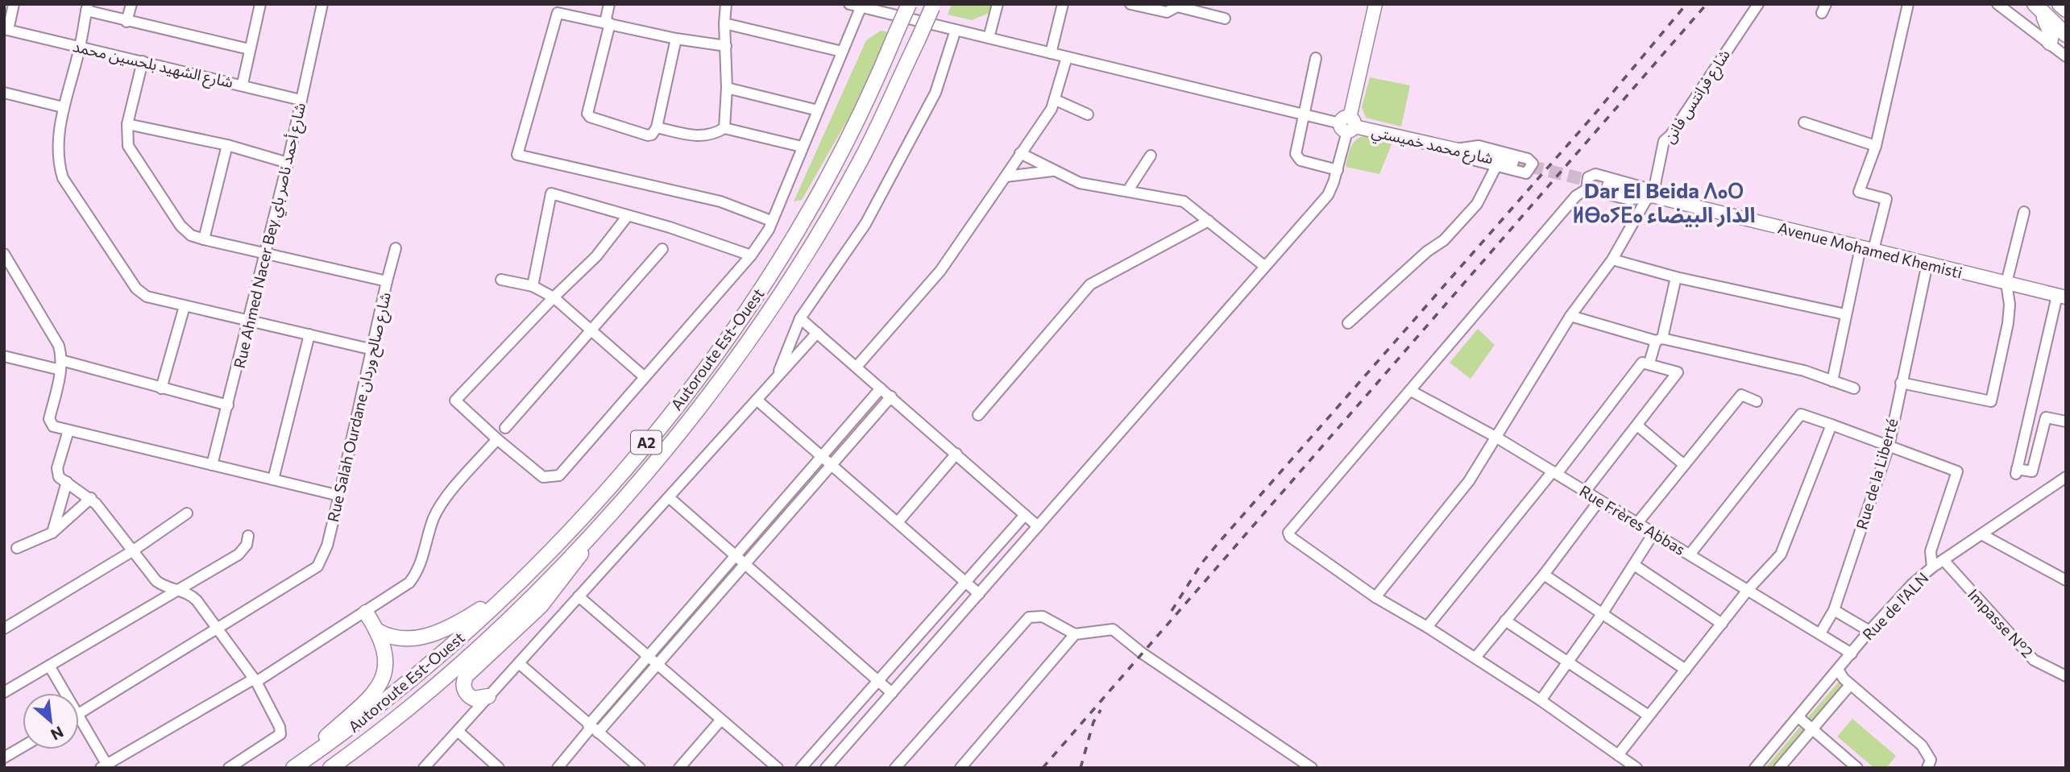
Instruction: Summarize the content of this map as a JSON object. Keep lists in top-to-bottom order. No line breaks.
{"streets":{"highway":["Autoroute Est-Ouest","A2"],"main road":["شارع محمد خميستي","Avenue Mohamed Khemisti"],"street":["شارع الشهيد بلحسين محمد","شارع فرانتس فانن","Rue Ahmed Nacer Bey شارع أحمد ناصر باي","Rue Salah Ourdane شارع صالح وردان","Rue de la Liberté","Rue Frères Abbas","Rue de l'ALN","Impasse N°2"]},"crossings":[["شارع الشهيد بلحسين محمد","Rue Ahmed Nacer Bey شارع أحمد ناصر باي"],["شارع الشهيد بلحسين محمد","Rue Salah Ourdane شارع صالح وردان"],["شارع فرانتس فانن","Avenue Mohamed Khemisti"],["شارع فرانتس فانن","Rue Frères Abbas"],["Rue Ahmed Nacer Bey شارع أحمد ناصر باي","Rue Salah Ourdane شارع صالح وردان"],["Avenue Mohamed Khemisti","Rue de la Liberté"],["Rue de la Liberté","Rue Frères Abbas"],["Rue Frères Abbas","Rue de l'ALN"],["Rue de l'ALN","Impasse N°2"]],"districts":["Dar El Beida ⴷⴰⵔ ⵍⴱⴰⵢⴹⴰ الدار البيضاء"],"north":"bottom right"}
